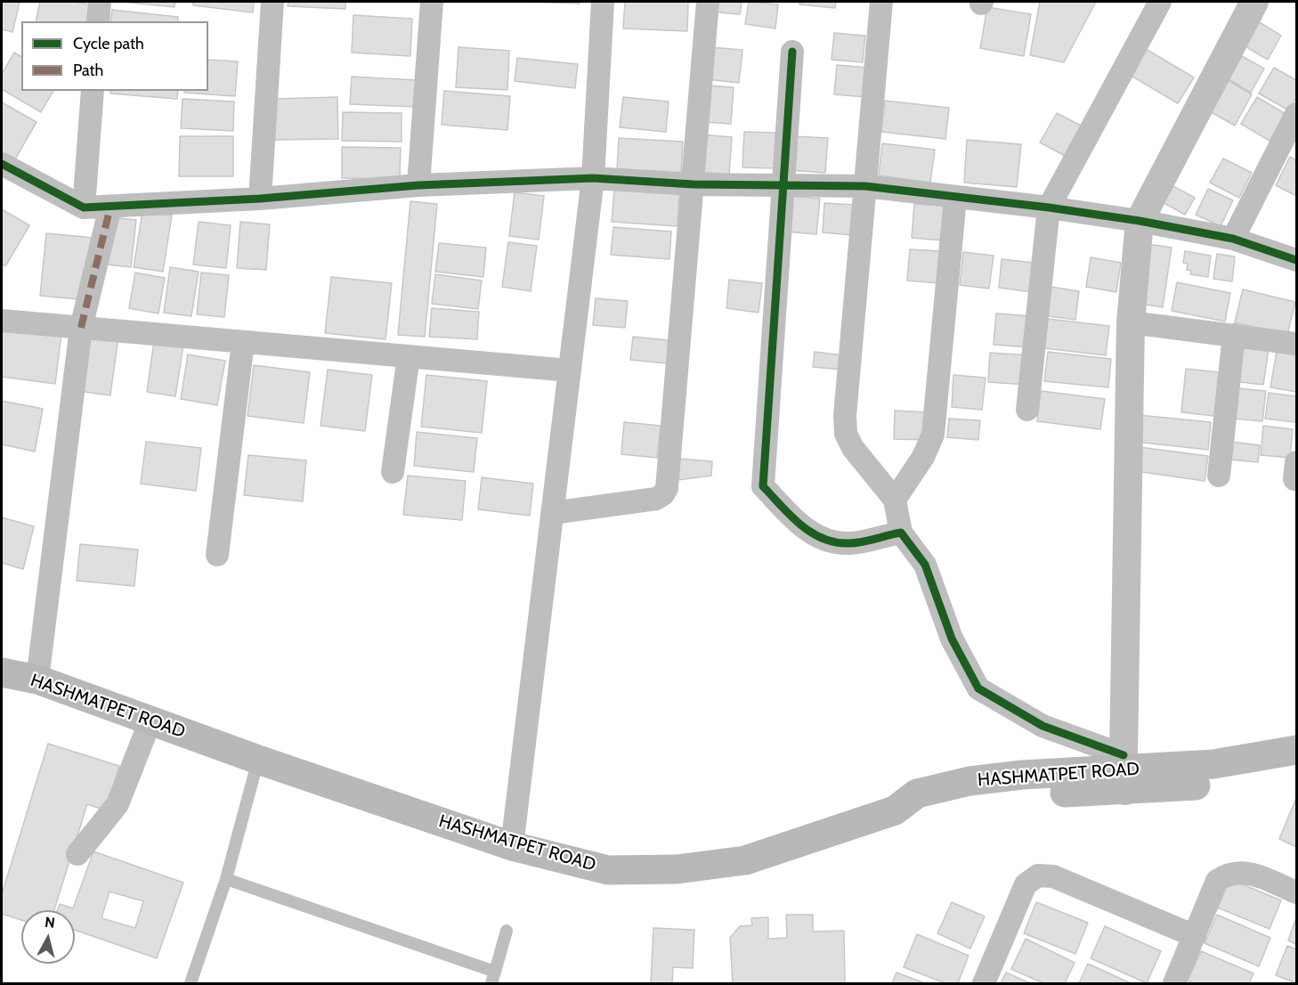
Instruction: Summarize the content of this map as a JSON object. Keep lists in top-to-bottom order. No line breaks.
{"streets":{"main road":["HASHMATPET ROAD"]},"legend":["Cycle path","Path"],"north":"top"}
